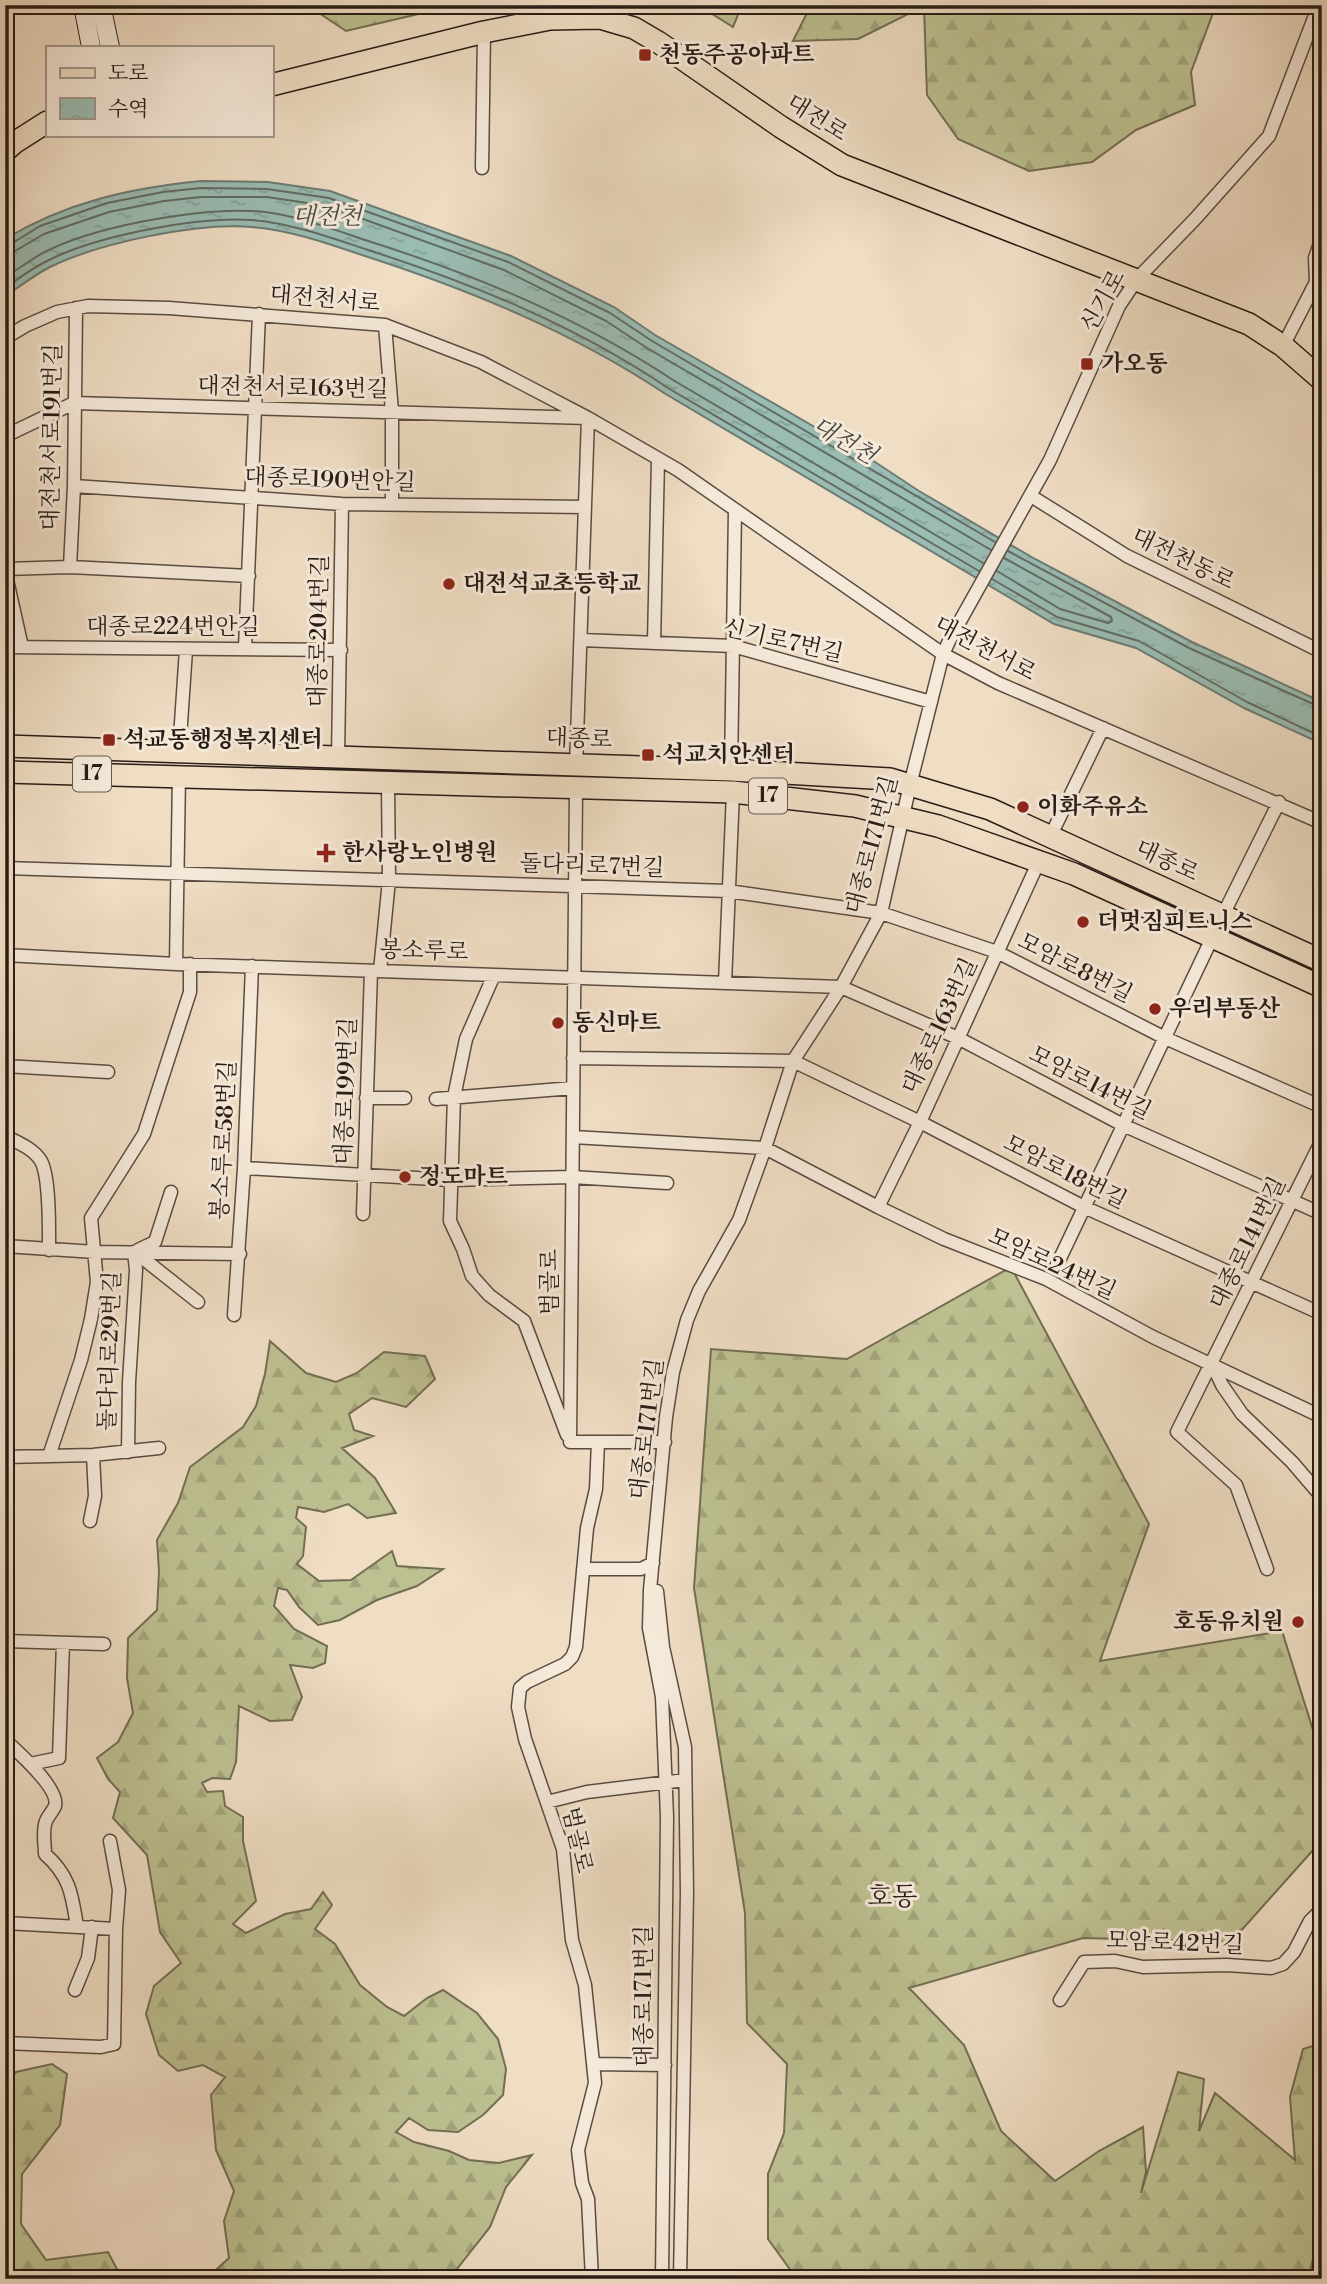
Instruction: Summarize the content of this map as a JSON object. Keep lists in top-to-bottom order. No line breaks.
{"streets":{"main road":["대전로","대종로","17"],"street":["대전천서로","신기로","대전천서로163번길","대전천서로191번길","대종로190번안길","대전천동로","대종로224번안길","대종로204번길","신기로7번길","대종로171번길","돌다리로7번길","봉소루로","모암로8번길","대종로163번길","모암로14번길","대종로199번길","봉소루로58번길","모암로18번길","대종로141번길","모암로24번길","범골로","돌다리로29번길","모암로42번길"]},"crossings":[["대전로","신기로"],["대전천서로","대전천서로163번길"],["대전천서로","대전천서로191번길"],["대전천서로","대종로171번길"],["신기로","대전천동로"],["신기로","대종로171번길"],["대전천서로163번길","대전천서로191번길"],["대전천서로191번길","대종로190번안길"],["대종로190번안길","대종로204번길"],["대종로224번안길","대종로204번길"],["대종로204번길","대종로"],["신기로7번길","대종로171번길"],["대종로","대종로171번길"],["17","대종로171번길"],["17","대종로163번길"],["17","대종로199번길"],["17","범골로"],["대종로171번길","돌다리로7번길"],["대종로171번길","봉소루로"],["대종로171번길","모암로8번길"],["대종로171번길","모암로14번길"],["대종로171번길","모암로18번길"],["대종로171번길","모암로24번길"],["돌다리로7번길","모암로8번길"],["돌다리로7번길","대종로199번길"],["돌다리로7번길","범골로"],["봉소루로","모암로14번길"],["봉소루로","대종로199번길"],["봉소루로","봉소루로58번길"],["봉소루로","범골로"],["모암로8번길","대종로163번길"],["대종로163번길","모암로14번길"],["대종로163번길","모암로18번길"],["대종로163번길","모암로24번길"],["모암로14번길","대종로141번길"],["봉소루로58번길","돌다리로29번길"],["모암로18번길","대종로141번길"],["대종로141번길","모암로24번길"]],"districts":["호동"],"water":["대전천"],"places":{"transit":["천동주공아파트","가오동","석교동행정복지센터","석교치안센터"],"other":["대전석교초등학교","이화주유소","더멋짐피트니스","우리부동산","동신마트","정도마트","호동유치원"],"health":["한사랑노인병원"]},"legend":["도로","수역"]}
